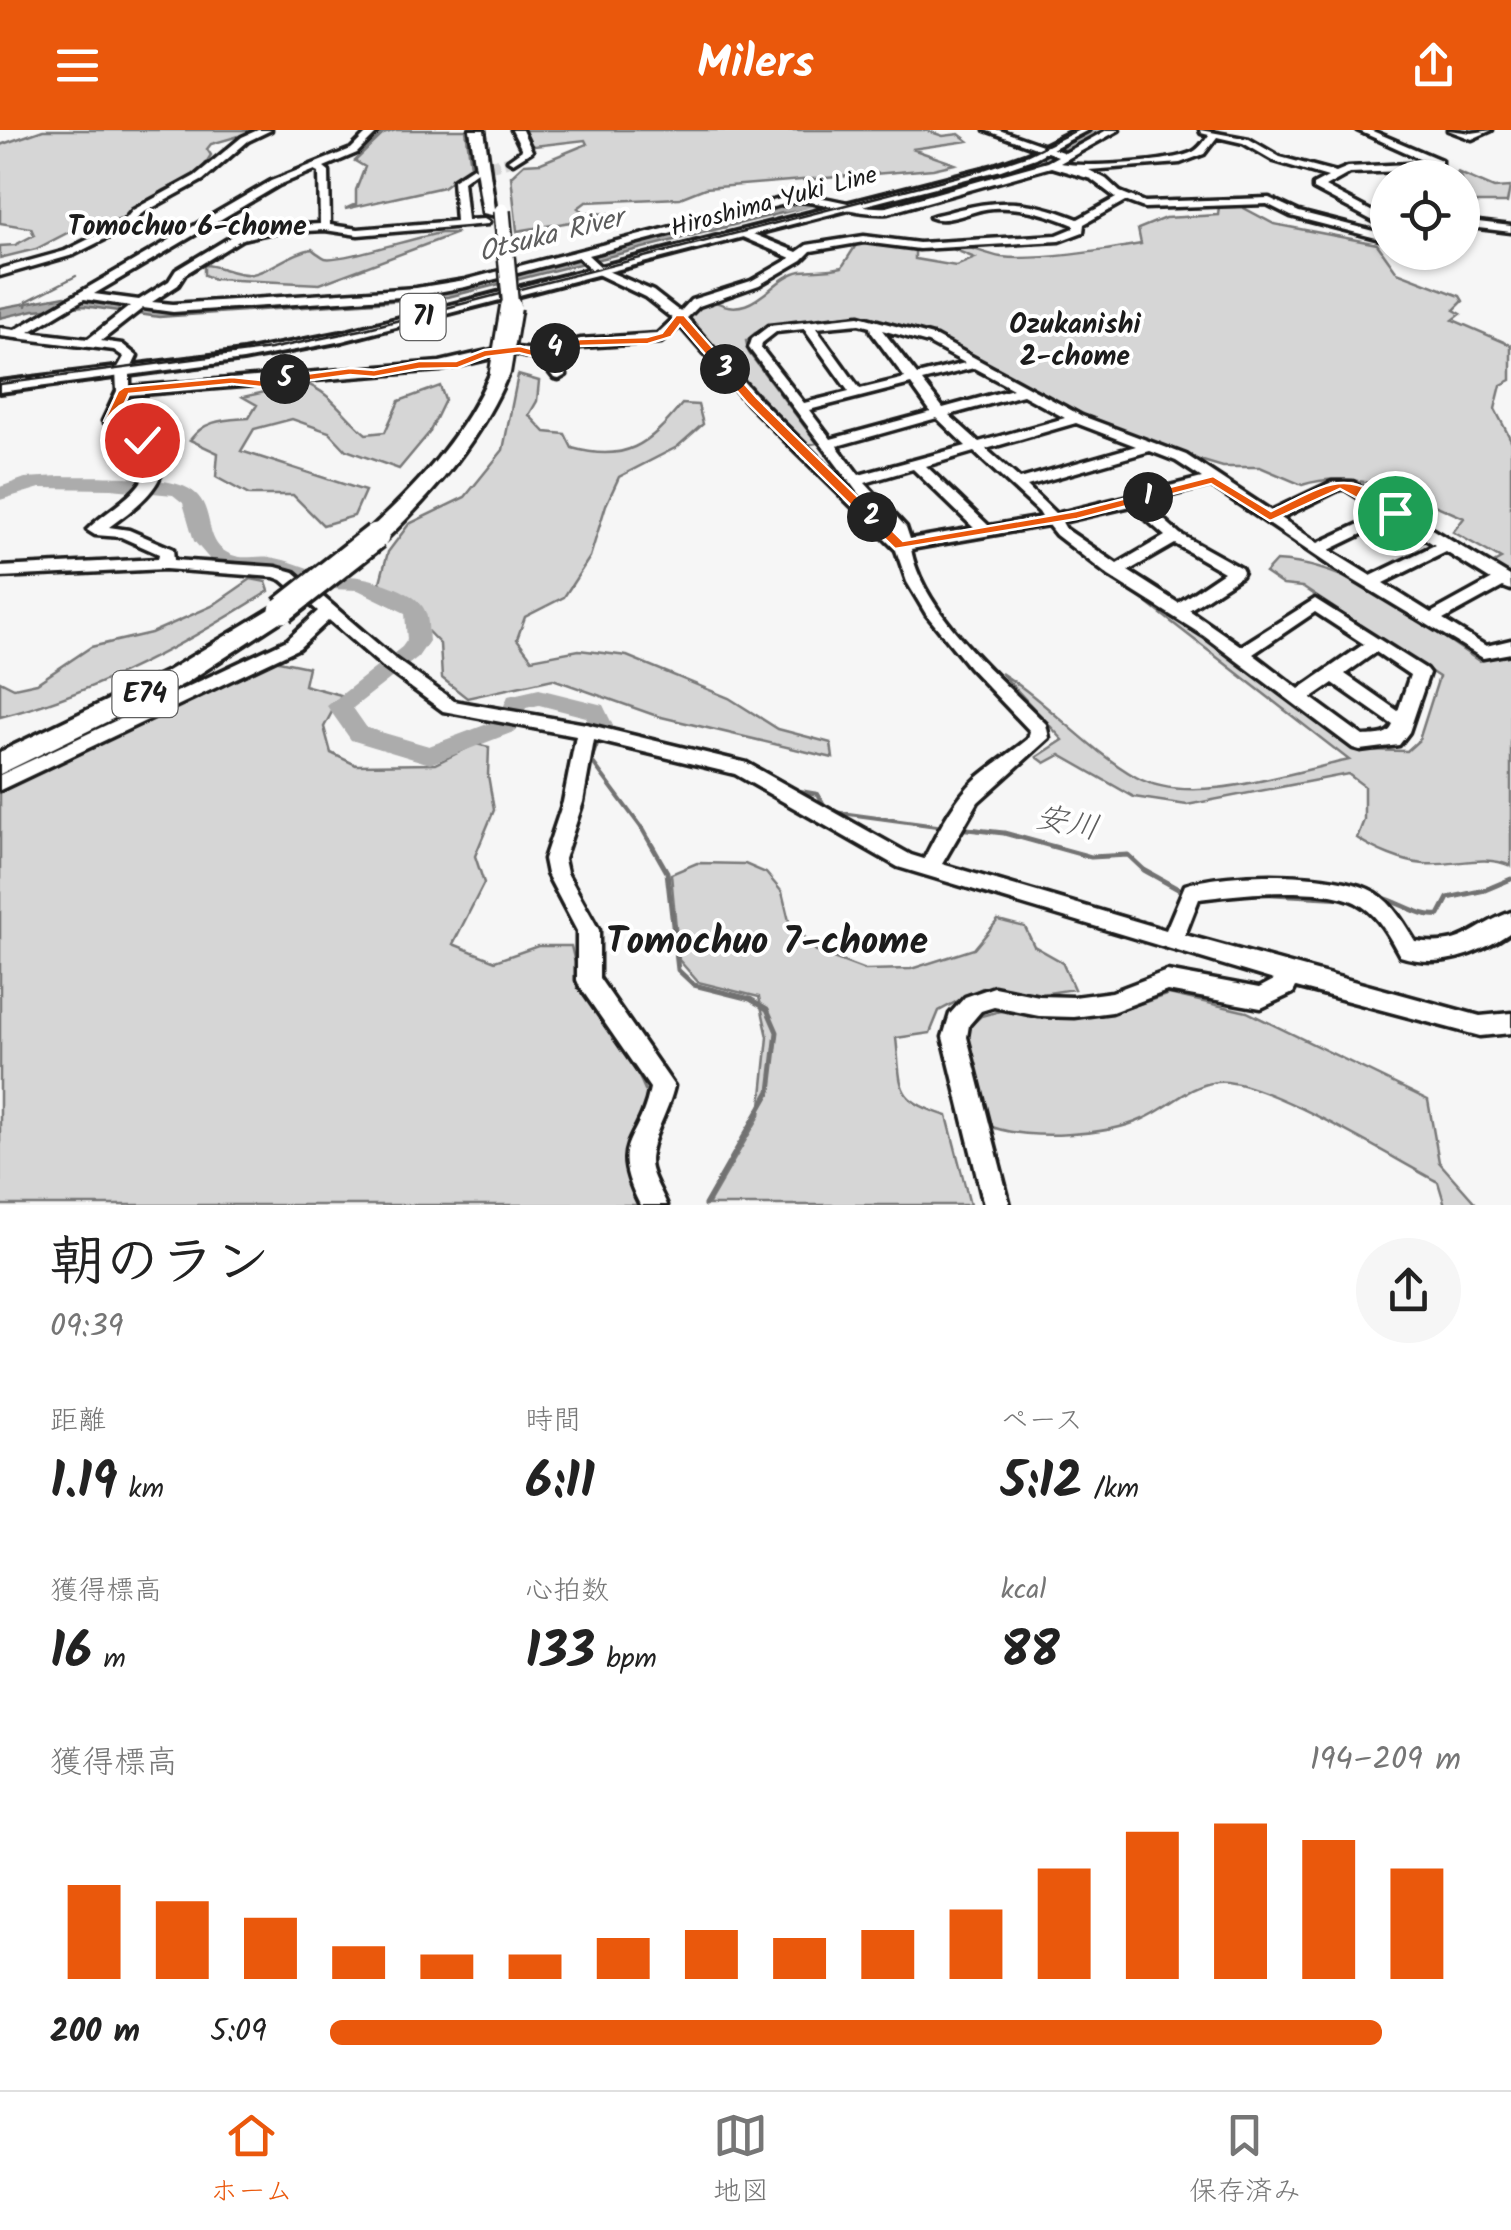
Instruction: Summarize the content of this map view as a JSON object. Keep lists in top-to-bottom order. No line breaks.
{"streets":{"highway":["E74"],"main road":["Hiroshima Yuki Line","71"]},"districts":["Tomochuo 6-chome","Ozukanishi 2-chome","Tomochuo 7-chome"],"water":["Otsuka River","安川"],"page":{"header":"Milers","pins":["4","3","5","1","2"],"heading":["朝のラン","09:39"],"stats":[["距離","1.19 km"],["時間","6:11"],["ペース","5:12 /km"],["獲得標高","16 m"],["心拍数","133 bpm"],["kcal","88"]],"chart":["獲得標高","194–209 m"],"list":[{"name":"200 m","note":"5:09"}],"tabs":["ホーム","地図","保存済み"]}}
